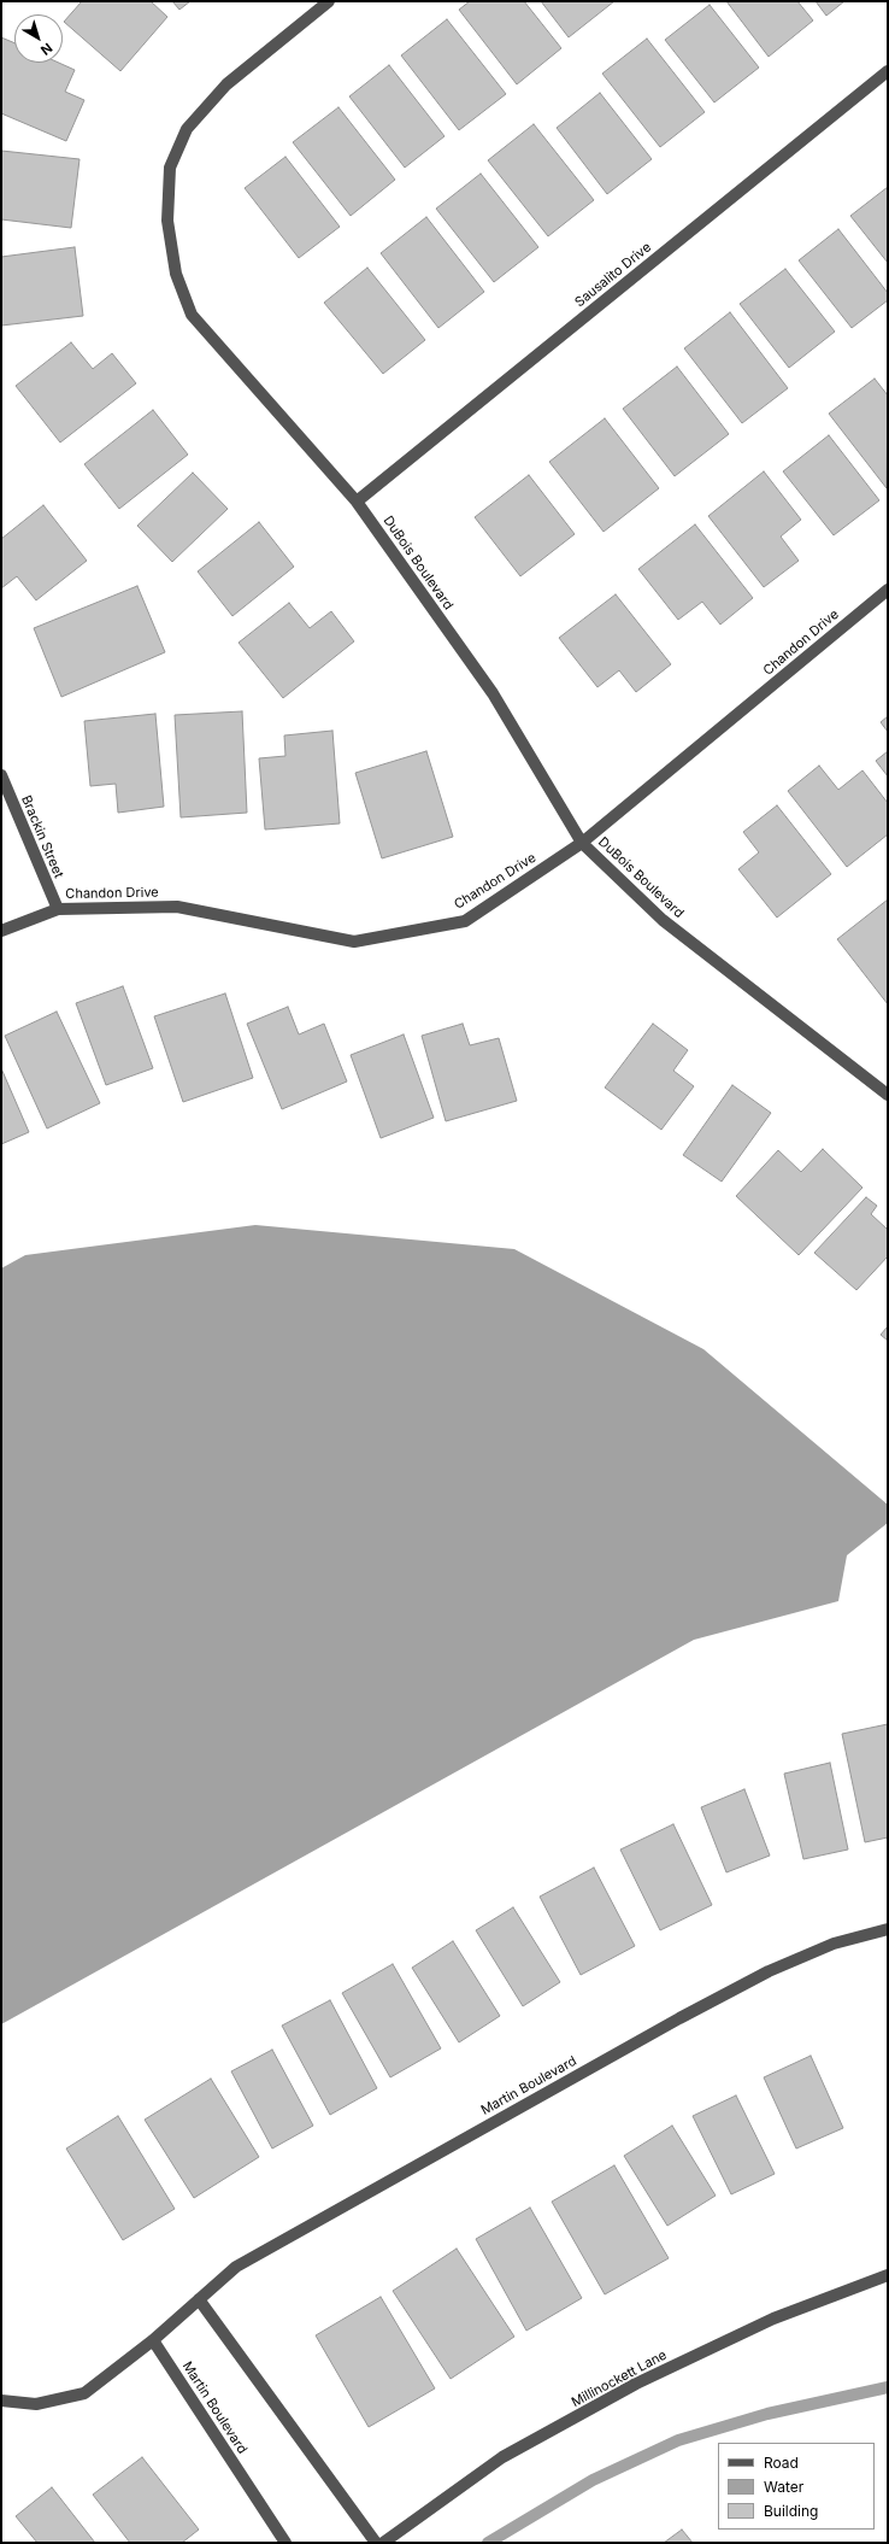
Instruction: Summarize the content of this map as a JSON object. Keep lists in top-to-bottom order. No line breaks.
{"streets":{"street":["Sausalito Drive","DuBois Boulevard","Chandon Drive","Brackin Street","Martin Boulevard","Millinockett Lane"]},"crossings":[["Sausalito Drive","DuBois Boulevard"],["DuBois Boulevard","Chandon Drive"],["Chandon Drive","Brackin Street"]],"legend":["Road","Water","Building"],"north":"bottom right"}
